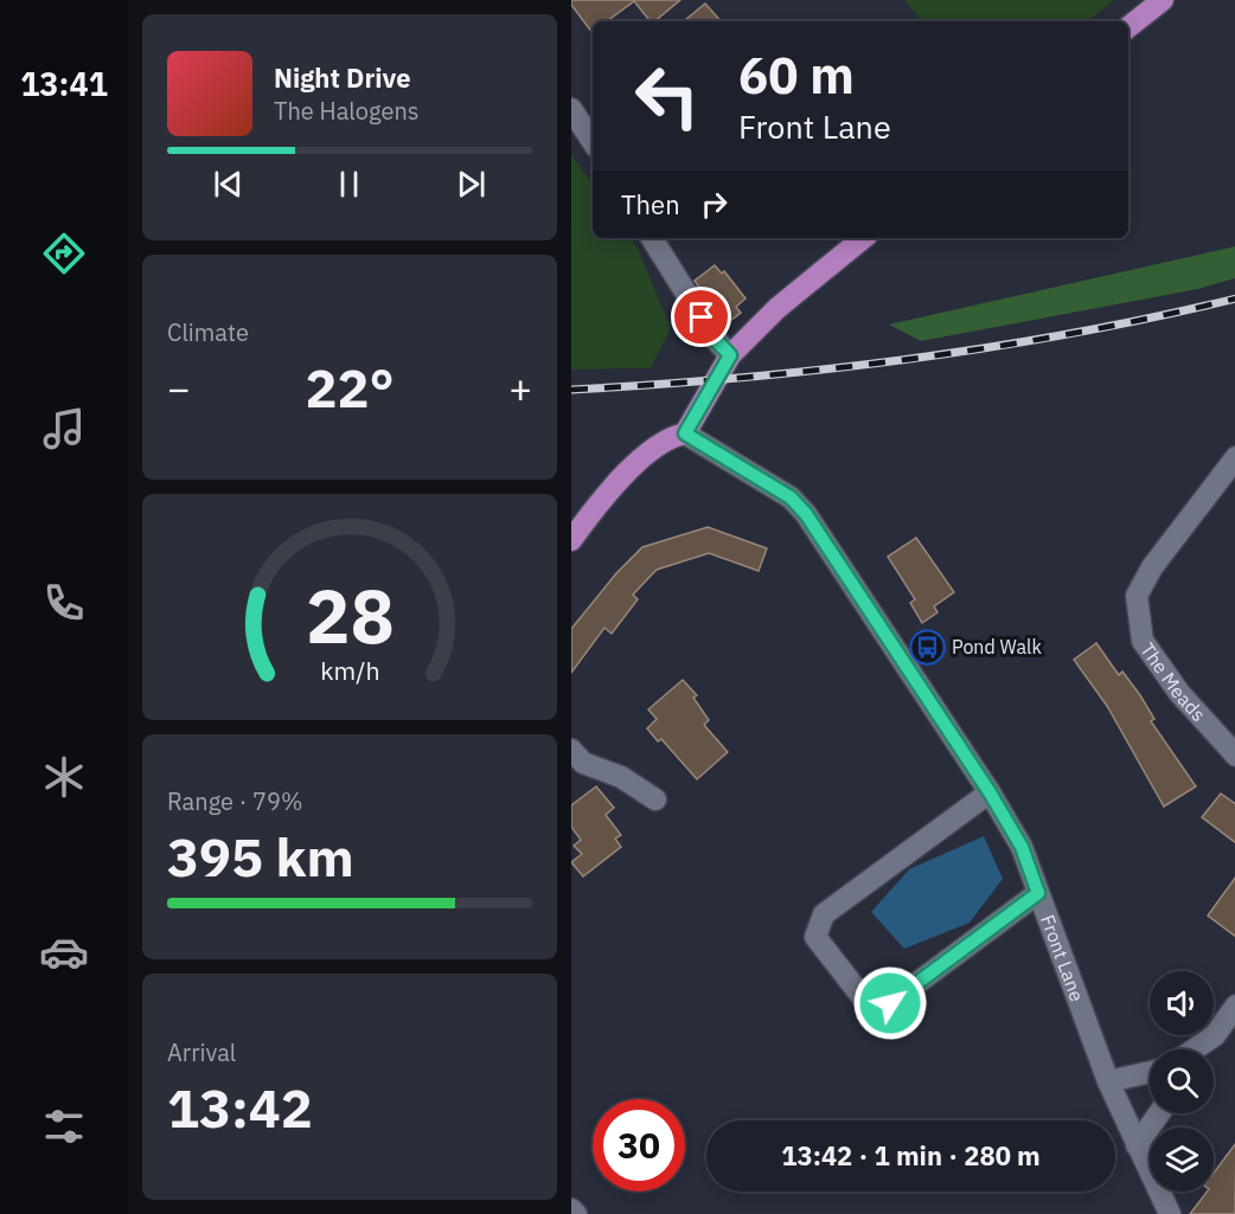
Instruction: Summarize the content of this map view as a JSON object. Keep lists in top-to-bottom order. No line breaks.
{"streets":{"street":["The Meads","Front Lane"]},"places":{"bus stop":["Pond Walk"]},"page":{"tabs":"13:41","turn":["60 m","Front Lane"],"song":["Night Drive","The Halogens"],"then":"Then","tile":["Climate",["Range · 79%","395 km"],["Arrival","13:42"]],"heat":["−","22°","+"],"limit":"30","trip":"13:42 · 1 min · 280 m","gauge":["28","km/h"]}}
